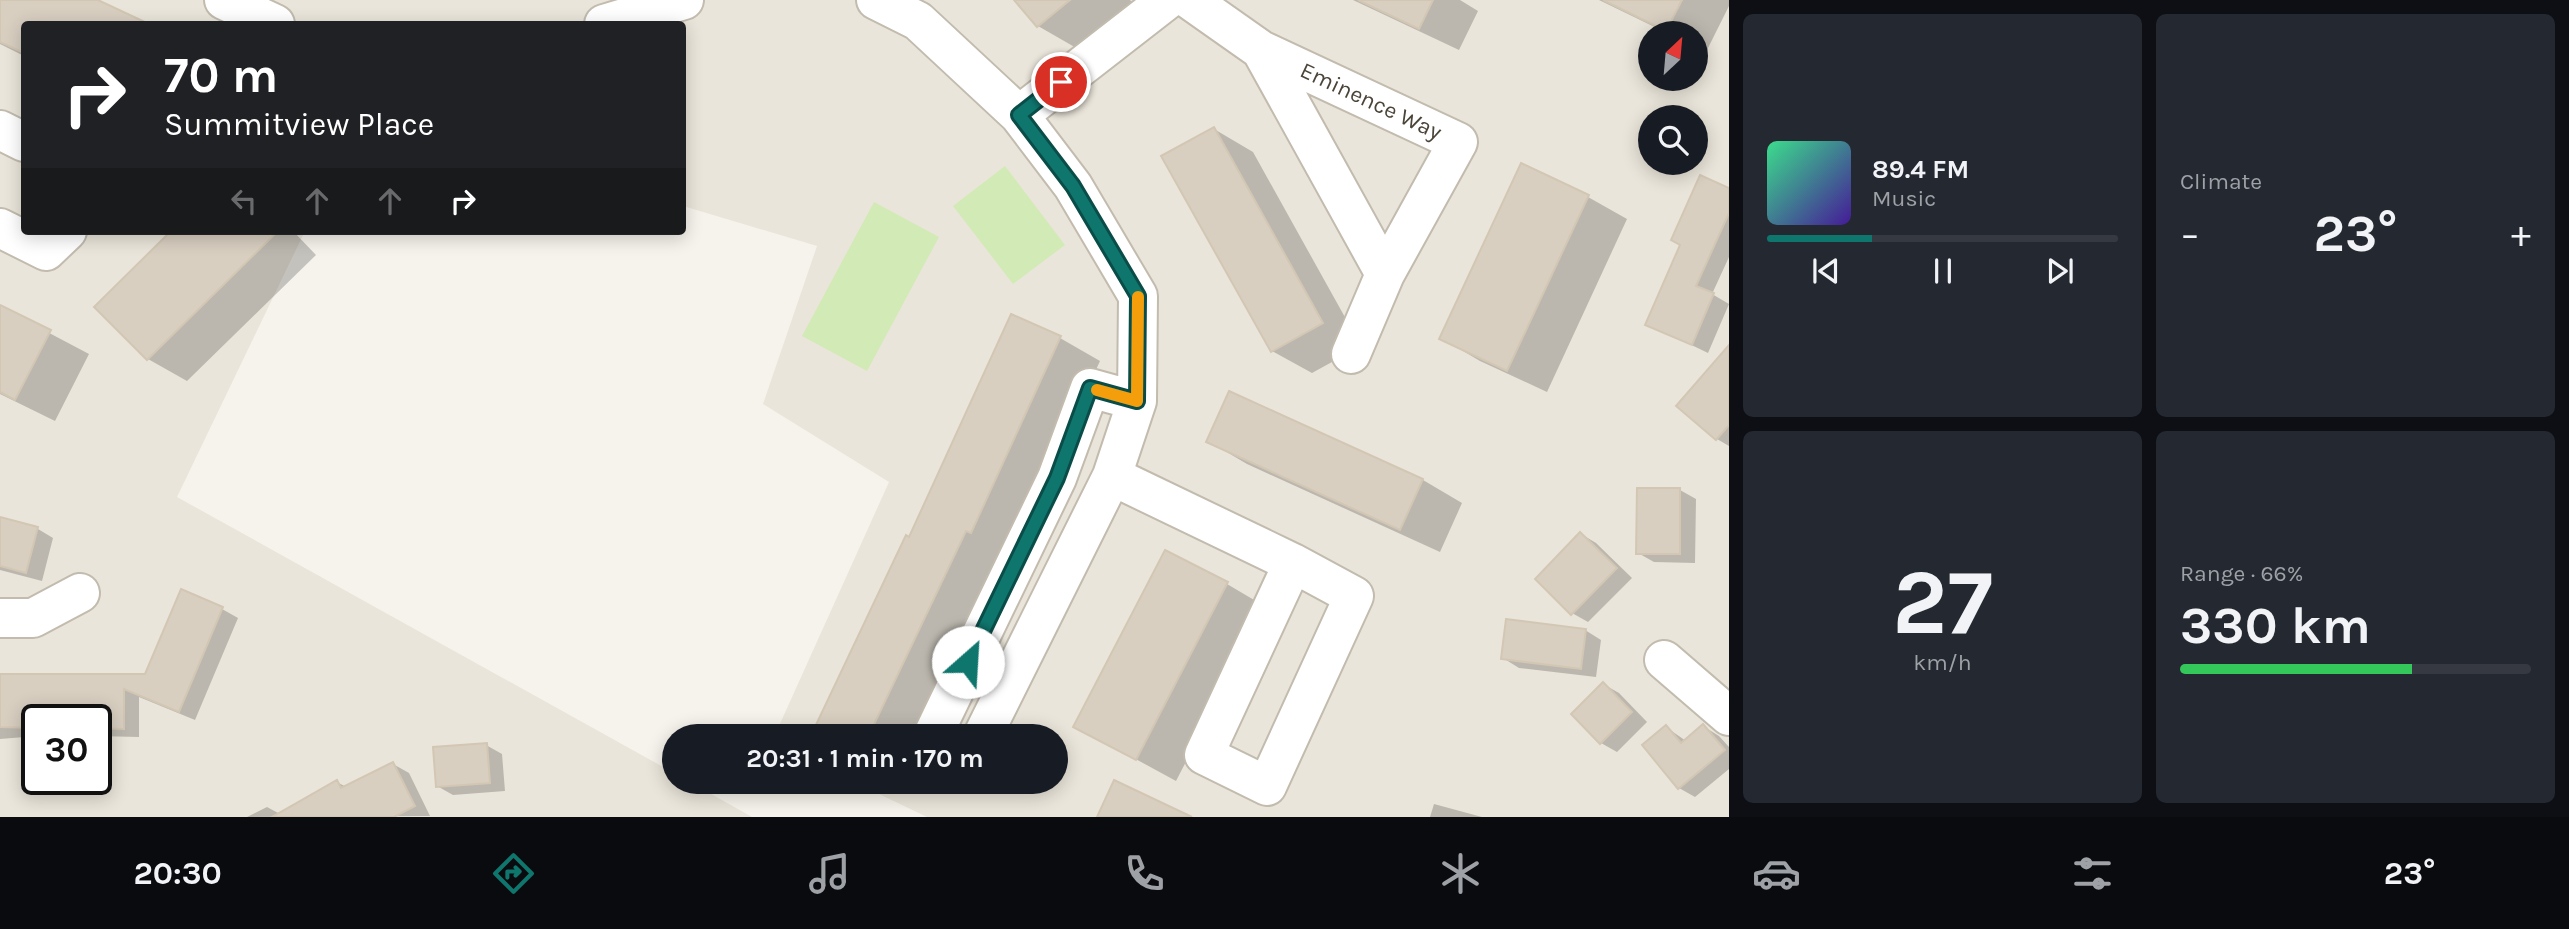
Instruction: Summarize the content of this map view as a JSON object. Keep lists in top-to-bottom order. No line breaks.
{"streets":{"street":["Eminence Way"]},"north":"top right","page":{"tile":["Climate",["27","km/h"],["Range · 66%","330 km"]],"turn":["70 m","Summitview Place"],"song":["89.4 FM","Music"],"heat":["−","23°","+"],"limit":"30","trip":"20:31 · 1 min · 170 m","tabs":["20:30","23°"]}}
